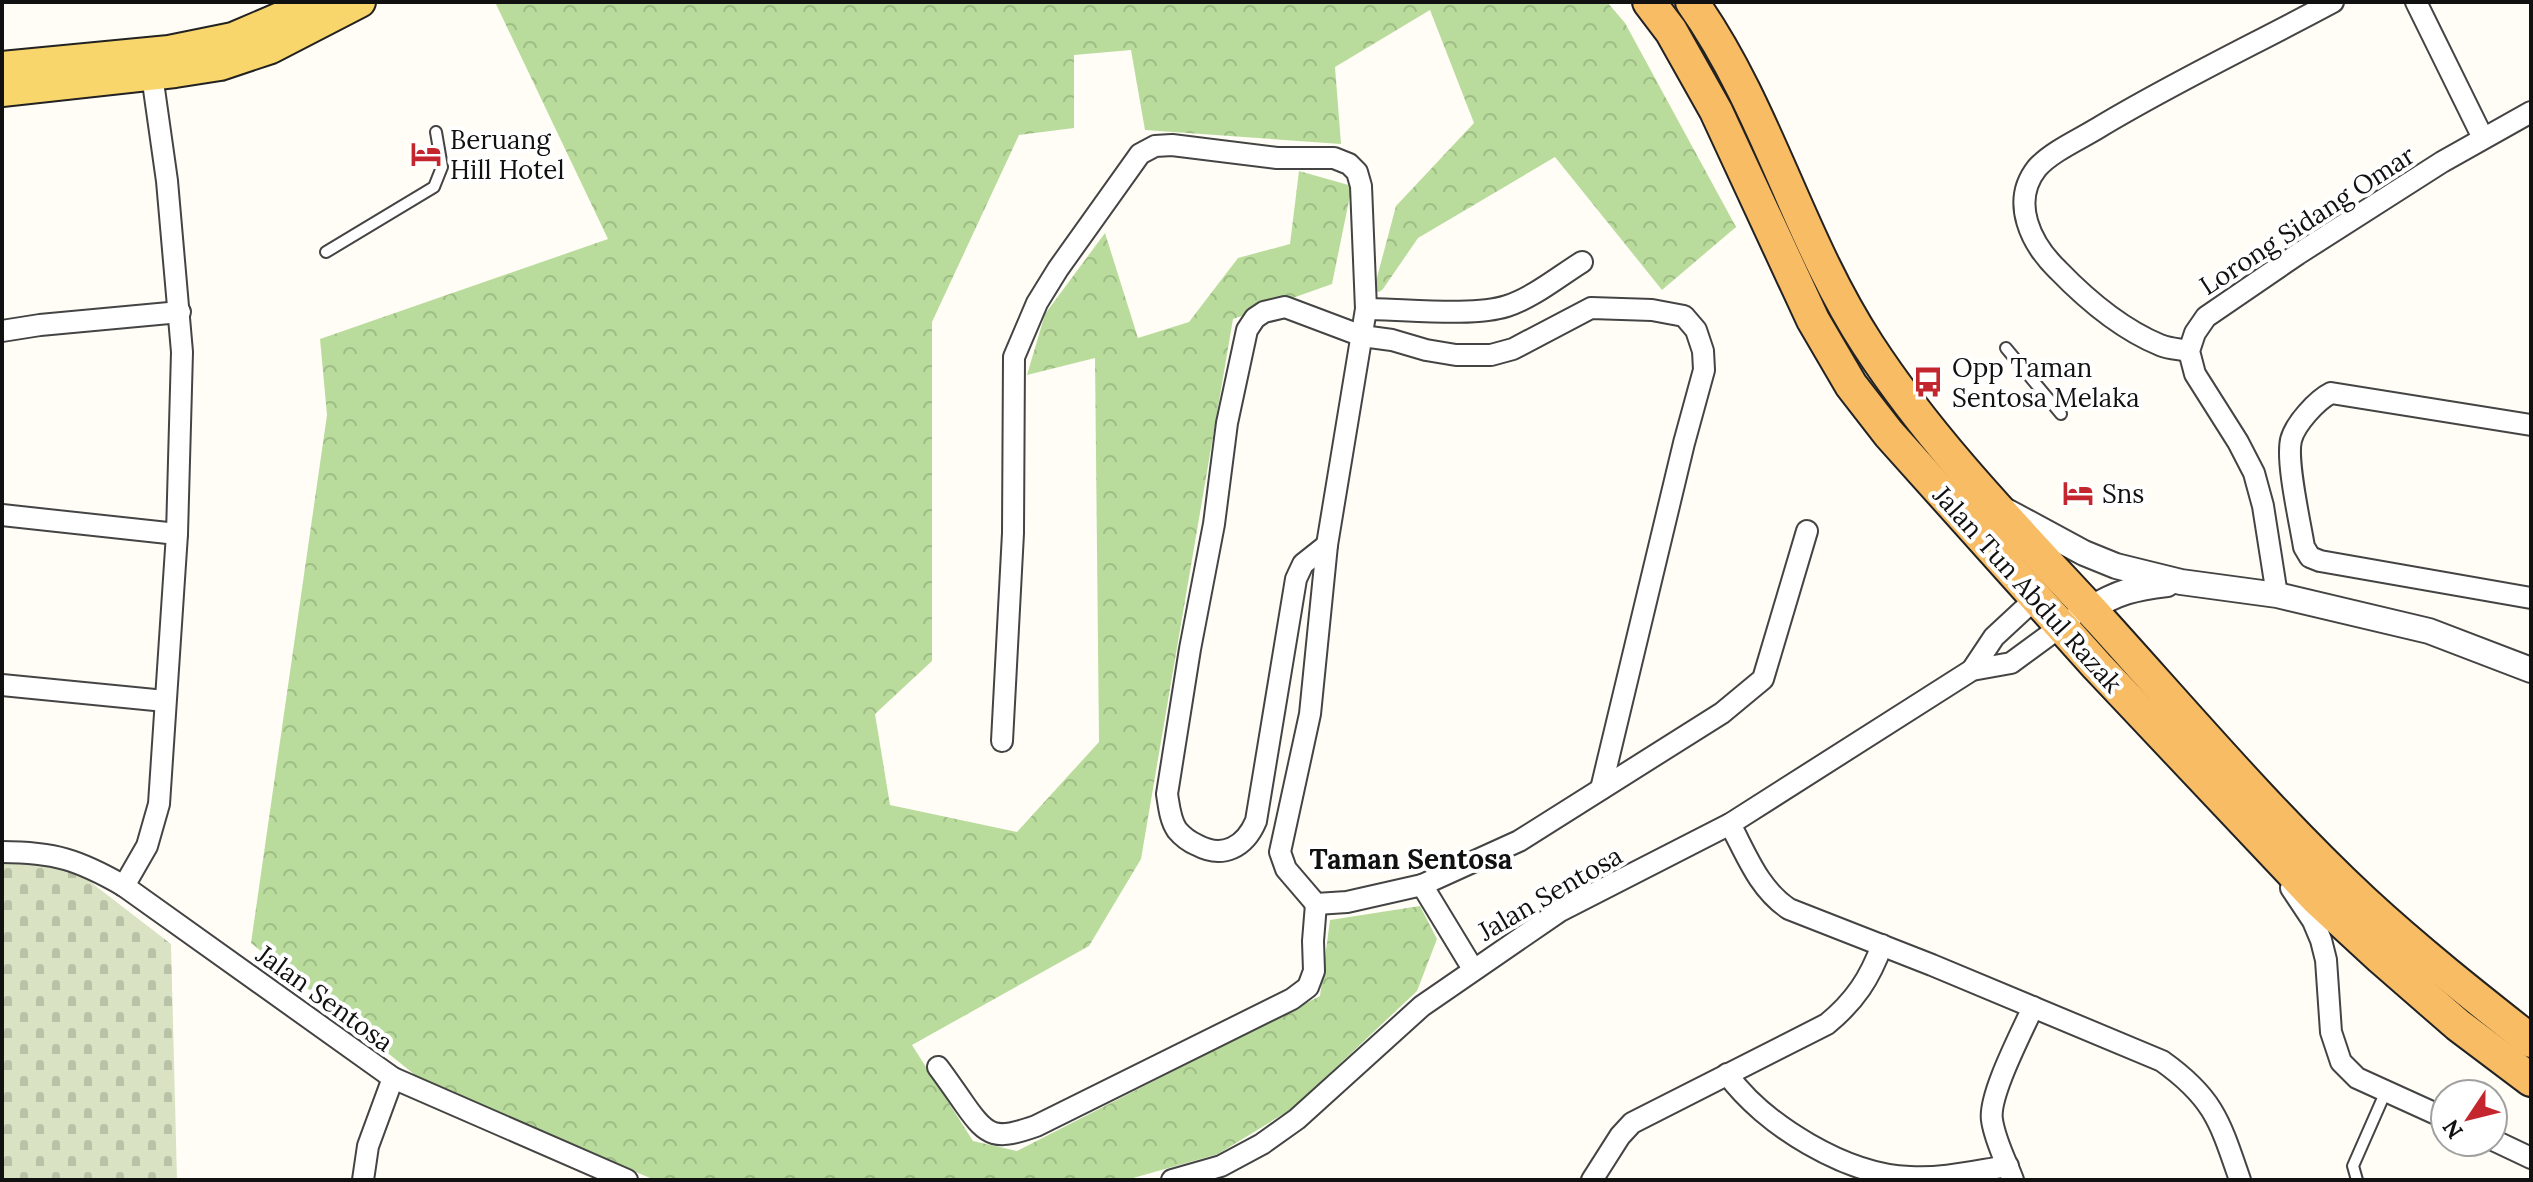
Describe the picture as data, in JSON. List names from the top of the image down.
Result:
{
  "streets": {
    "highway": ["Jalan Tun Abdul Razak"],
    "street": ["Lorong Sidang Omar", "Jalan Sentosa"]
  },
  "crossings": [
    ["Jalan Tun Abdul Razak", "Jalan Sentosa"]
  ],
  "districts": ["Taman Sentosa"],
  "places": {
    "hotel": ["Beruang Hill Hotel", "Sns"],
    "bus stop": ["Opp Taman Sentosa Melaka"]
  },
  "north": "bottom left"
}
